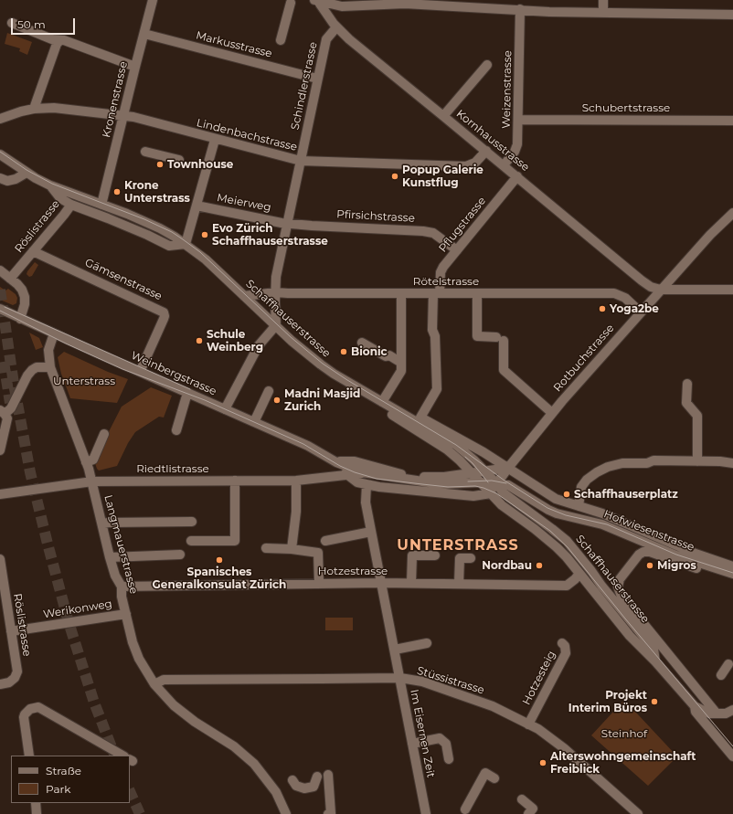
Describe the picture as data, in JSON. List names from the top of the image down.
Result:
{
  "streets": {
    "street": [
      "Markusstrasse",
      "Schindlerstrasse",
      "Weizenstrasse",
      "Kronenstrasse",
      "Schubertstrasse",
      "Lindenbachstrasse",
      "Kornhausstrasse",
      "Meierweg",
      "Pfirsichstrasse",
      "Pflugstrasse",
      "Röslistrasse",
      "Gämsenstrasse",
      "Rötelstrasse",
      "Schaffhauserstrasse",
      "Rotbuchstrasse",
      "Weinbergstrasse",
      "Riedtlistrasse",
      "Hofwiesenstrasse",
      "Langmauerstrasse",
      "Hotzestrasse",
      "Werikonweg",
      "Hotzesteig",
      "Stüssistrasse",
      "Im Eisernen Zeit"
    ]
  },
  "crossings": [
    ["Markusstrasse", "Schindlerstrasse"],
    ["Markusstrasse", "Kronenstrasse"],
    ["Schindlerstrasse", "Lindenbachstrasse"],
    ["Schindlerstrasse", "Kornhausstrasse"],
    ["Schindlerstrasse", "Meierweg"],
    ["Schindlerstrasse", "Pfirsichstrasse"],
    ["Schindlerstrasse", "Rötelstrasse"],
    ["Schindlerstrasse", "Schaffhauserstrasse"],
    ["Weizenstrasse", "Schubertstrasse"],
    ["Weizenstrasse", "Kornhausstrasse"],
    ["Kronenstrasse", "Lindenbachstrasse"],
    ["Kronenstrasse", "Schaffhauserstrasse"],
    ["Lindenbachstrasse", "Kornhausstrasse"],
    ["Kornhausstrasse", "Pflugstrasse"],
    ["Kornhausstrasse", "Rotbuchstrasse"],
    ["Meierweg", "Pfirsichstrasse"],
    ["Pfirsichstrasse", "Pflugstrasse"],
    ["Pflugstrasse", "Rötelstrasse"],
    ["Pflugstrasse", "Schaffhauserstrasse"],
    ["Röslistrasse", "Gämsenstrasse"],
    ["Röslistrasse", "Werikonweg"],
    ["Gämsenstrasse", "Weinbergstrasse"],
    ["Rötelstrasse", "Schaffhauserstrasse"],
    ["Rötelstrasse", "Rotbuchstrasse"],
    ["Schaffhauserstrasse", "Rotbuchstrasse"],
    ["Schaffhauserstrasse", "Weinbergstrasse"],
    ["Schaffhauserstrasse", "Hofwiesenstrasse"],
    ["Schaffhauserstrasse", "Hotzestrasse"],
    ["Rotbuchstrasse", "Weinbergstrasse"],
    ["Rotbuchstrasse", "Hofwiesenstrasse"],
    ["Weinbergstrasse", "Riedtlistrasse"],
    ["Weinbergstrasse", "Hofwiesenstrasse"],
    ["Weinbergstrasse", "Langmauerstrasse"],
    ["Weinbergstrasse", "Im Eisernen Zeit"],
    ["Riedtlistrasse", "Langmauerstrasse"],
    ["Langmauerstrasse", "Hotzestrasse"],
    ["Langmauerstrasse", "Werikonweg"],
    ["Langmauerstrasse", "Stüssistrasse"],
    ["Hotzestrasse", "Im Eisernen Zeit"],
    ["Hotzesteig", "Stüssistrasse"],
    ["Stüssistrasse", "Im Eisernen Zeit"]
  ],
  "districts": ["UNTERSTRASS"],
  "parks": ["Unterstrass", "Steinhof"],
  "places": [
    "Townhouse",
    "Popup Galerie Kunstflug",
    "Krone Unterstrass",
    "Evo Zürich Schaffhauserstrasse",
    "Yoga2be",
    "Schule Weinberg",
    "Bionic",
    "Madni Masjid Zurich",
    "Schaffhauserplatz",
    "Spanisches Generalkonsulat Zürich",
    "Nordbau",
    "Migros",
    "Projekt Interim Büros",
    "Alterswohngemeinschaft Freiblick"
  ],
  "legend": ["Straße", "Park"],
  "scale_bar": "50 m"
}
